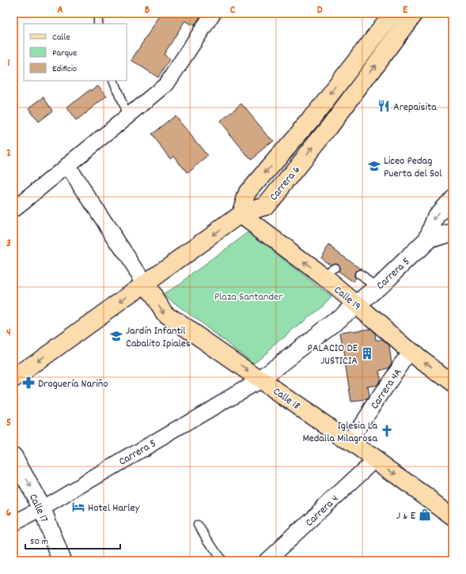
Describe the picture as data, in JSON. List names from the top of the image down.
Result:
{
  "streets": {
    "main road": ["Carrera 6", "Calle 19", "Calle 18"],
    "street": [
      "Carrera 5",
      "Carrera 4A",
      "Calle 17",
      "Carrera 4"
    ]
  },
  "crossings": [
    ["Carrera 6", "Calle 19"],
    ["Carrera 5", "Calle 19"],
    ["Carrera 5", "Calle 18"],
    ["Carrera 5", "Calle 17"],
    ["Calle 19", "Carrera 4A"],
    ["Carrera 4A", "Calle 18"],
    ["Calle 18", "Carrera 4"]
  ],
  "one_way": ["Calle 19", "Calle 18", "Calle 17"],
  "parks": ["Plaza Santander"],
  "places": {
    "restaurant": ["Arepaisita"],
    "school or university": ["Liceo Pedag Puerta del Sol", "Jardín Infantil Cabalito Ipiales"],
    "building": ["PALACIO DE JUSTICIA"],
    "pharmacy": ["Droguería Nariño"],
    "church": ["Iglesia La Medalla Milagrosa"],
    "hotel": ["Hotel Harley"],
    "shop": ["J & E"]
  },
  "legend": ["Calle", "Parque", "Edificio"],
  "scale_bar": "50 m",
  "grid": {
    "columns": [
      "A",
      "B",
      "C",
      "D",
      "E"
    ],
    "rows": [
      "1",
      "2",
      "3",
      "4",
      "5",
      "6"
    ]
  }
}
